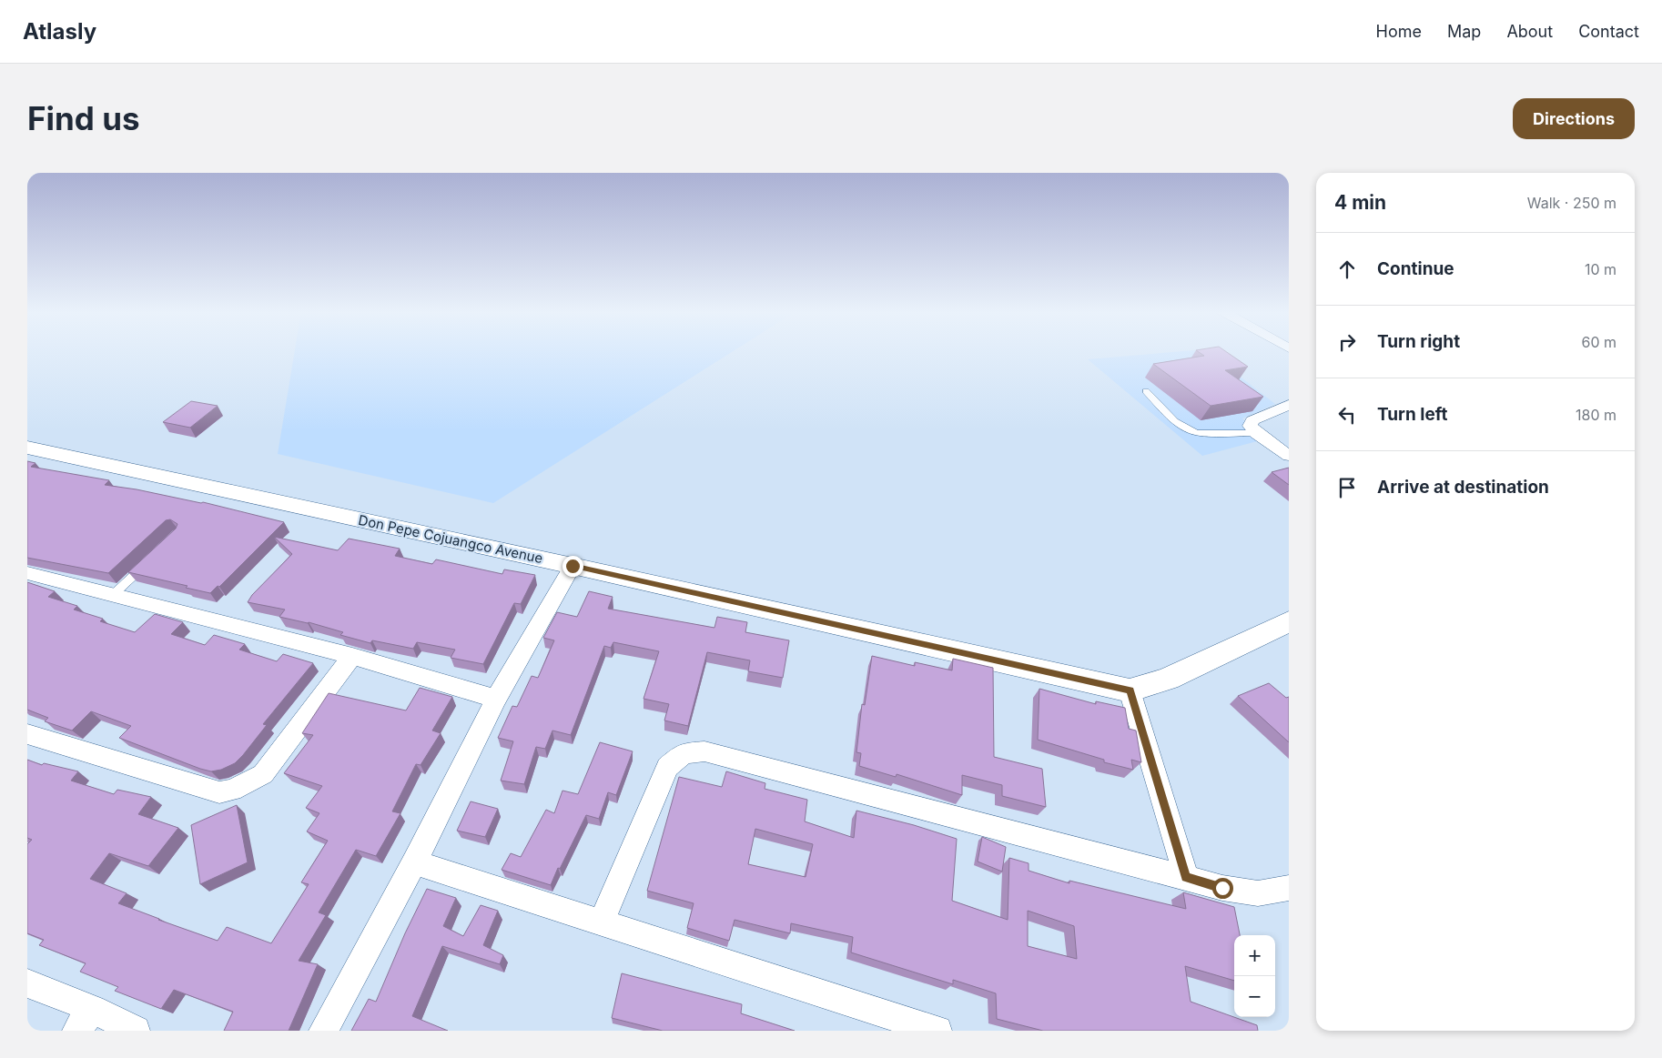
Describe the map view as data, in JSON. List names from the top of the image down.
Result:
{
  "streets": {
    "street": ["Don Pepe Cojuangco Avenue"]
  },
  "page": {
    "header": "Atlasly",
    "nav": [
      "Home",
      "Map",
      "About",
      "Contact"
    ],
    "buttons": "Directions",
    "title": "Find us",
    "heading": ["4 min", "Walk · 250 m"],
    "list": [
      ["Continue", "10 m"],
      ["Turn right", "60 m"],
      ["Turn left", "180 m"],
      "Arrive at destination"
    ],
    "map_buttons": ["+", "−"]
  }
}
